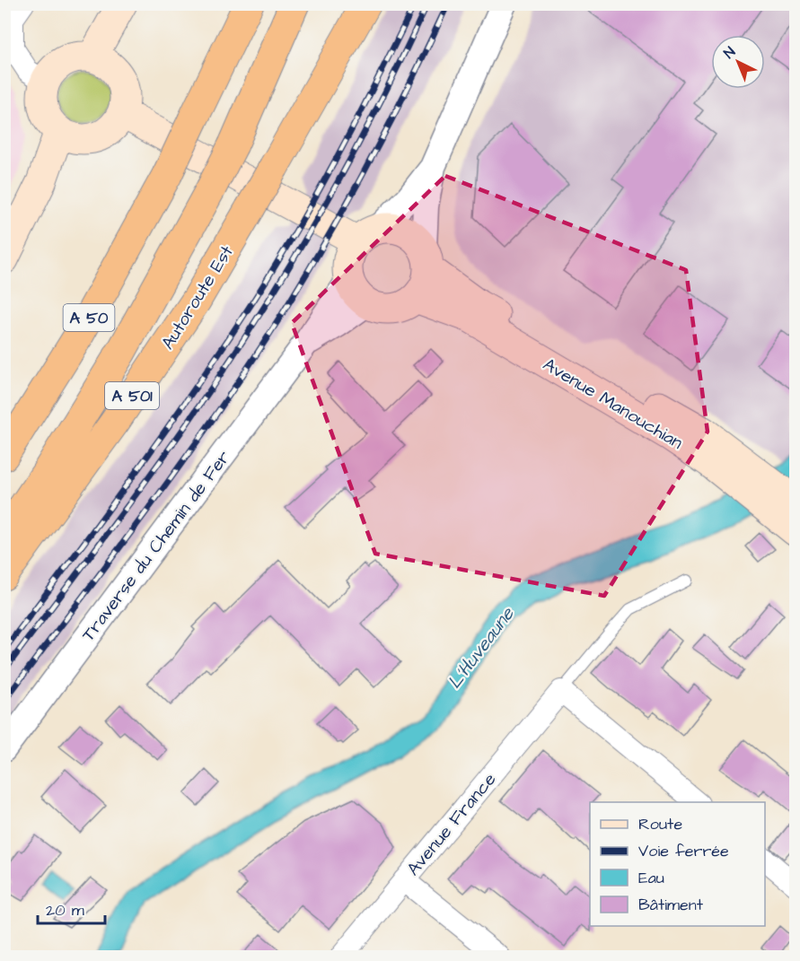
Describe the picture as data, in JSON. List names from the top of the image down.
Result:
{
  "streets": {
    "highway": ["Autoroute Est", "A 50", "A 501"],
    "main road": ["Avenue Manouchian"],
    "street": ["Traverse du Chemin de Fer", "Avenue France"]
  },
  "crossings": [
    ["Avenue Manouchian", "Traverse du Chemin de Fer"]
  ],
  "water": ["L'Huveaune"],
  "legend": [
    "Route",
    "Voie ferrée",
    "Eau",
    "Bâtiment"
  ],
  "scale_bar": "20 m",
  "north": "top left"
}
